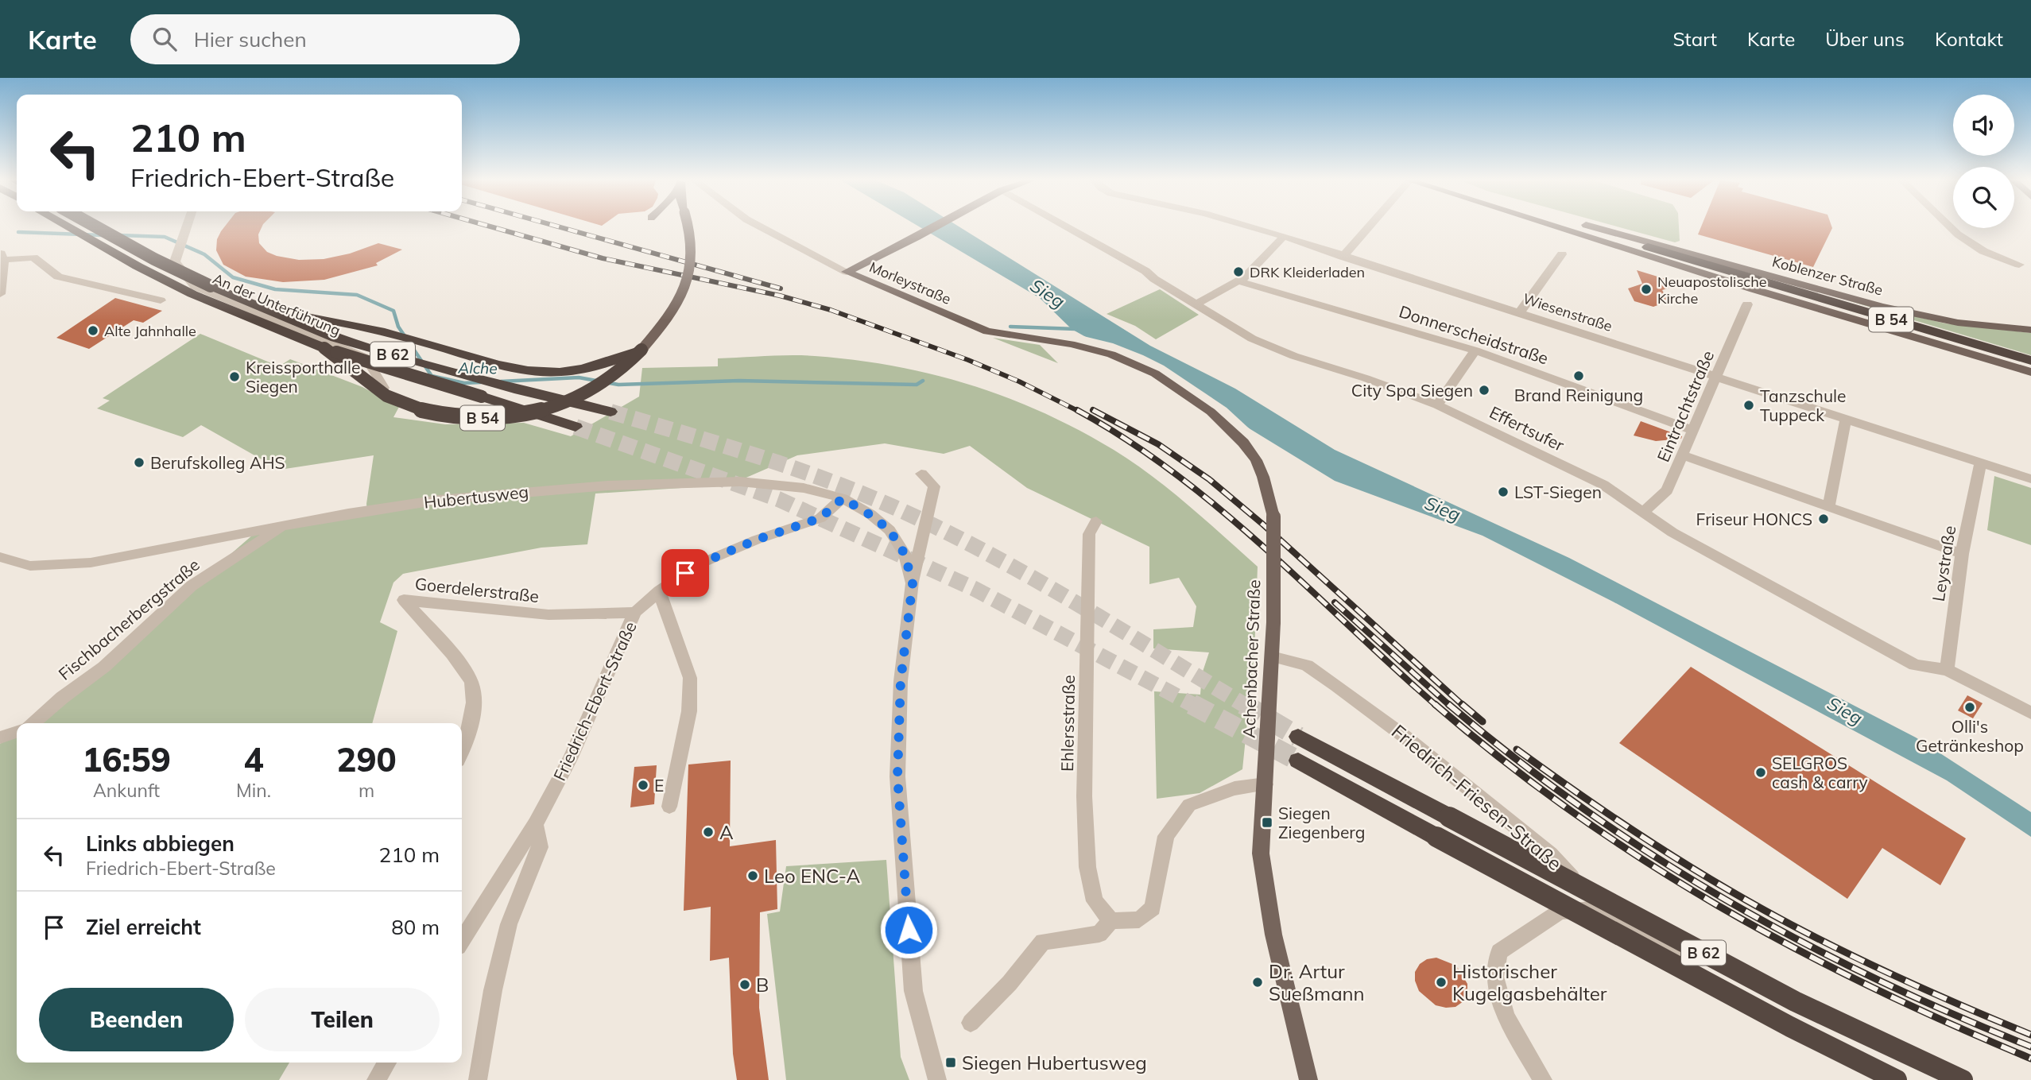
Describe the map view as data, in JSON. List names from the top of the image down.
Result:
{
  "streets": {
    "highway": ["B 54", "B 62"],
    "main road": ["Koblenzer Straße", "Morleystraße", "Achenbacher Straße"],
    "street": [
      "An der Unterführung",
      "Wiesenstraße",
      "Donnerscheidstraße",
      "Eintrachtstraße",
      "Effertsufer",
      "Hubertusweg",
      "Leystraße",
      "Goerdelerstraße",
      "Fischbacherbergstraße",
      "Friedrich-Ebert-Straße",
      "Ehlersstraße",
      "Friedrich-Friesen-Straße"
    ]
  },
  "crossings": [
    ["Koblenzer Straße", "B 54"],
    ["Morleystraße", "Achenbacher Straße"],
    ["Wiesenstraße", "Eintrachtstraße"],
    ["Wiesenstraße", "Leystraße"],
    ["B 54", "B 62"],
    ["Donnerscheidstraße", "Eintrachtstraße"],
    ["Eintrachtstraße", "Effertsufer"],
    ["Effertsufer", "Leystraße"],
    ["Hubertusweg", "Fischbacherbergstraße"],
    ["Hubertusweg", "Friedrich-Ebert-Straße"],
    ["Goerdelerstraße", "Friedrich-Ebert-Straße"],
    ["Achenbacher Straße", "Friedrich-Friesen-Straße"]
  ],
  "water": ["Sieg", "Alche"],
  "places": {
    "other": [
      "DRK Kleiderladen",
      "Neuapostolische Kirche",
      "Alte Jahnhalle",
      "Brand Reinigung",
      "Kreissporthalle Siegen",
      "City Spa Siegen",
      "Tanzschule Tuppeck",
      "Berufskolleg AHS",
      "LST-Siegen",
      "Friseur HONCS",
      "Olli's Getränkeshop",
      "SELGROS cash & carry",
      "E",
      "A",
      "Leo ENC-A",
      "Dr. Artur Sueßmann",
      "Historischer Kugelgasbehälter",
      "B"
    ],
    "transit": ["Siegen Ziegenberg", "Siegen Hubertusweg"]
  },
  "page": {
    "header": "Karte",
    "search": "Hier suchen",
    "nav": [
      "Start",
      "Karte",
      "Über uns",
      "Kontakt"
    ],
    "turn": ["210 m", "Friedrich-Ebert-Straße"],
    "eta": [
      "16:59",
      "Ankunft",
      "4",
      "Min.",
      "290",
      "m"
    ],
    "list": [
      {
        "name": "Links abbiegen",
        "note": "Friedrich-Ebert-Straße",
        "value": "210 m"
      },
      {
        "name": "Ziel erreicht",
        "value": "80 m"
      }
    ],
    "buttons": ["Beenden", "Teilen"]
  }
}
